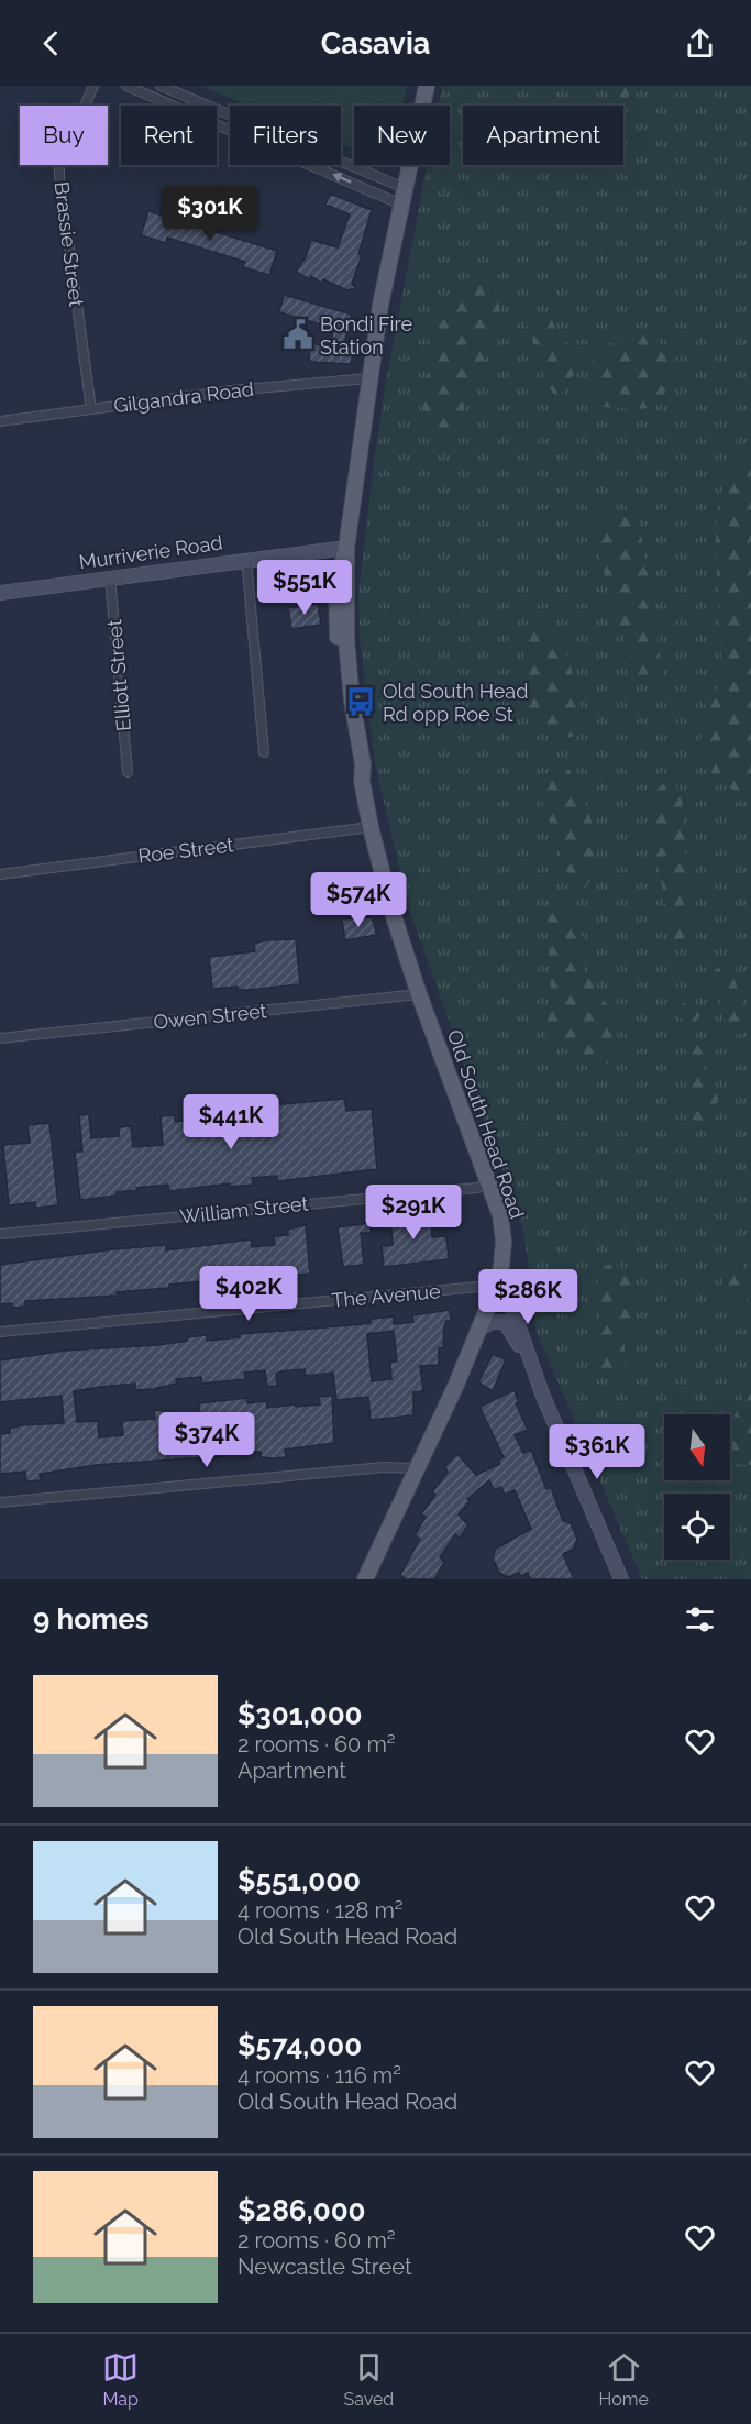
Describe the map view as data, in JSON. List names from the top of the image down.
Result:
{
  "streets": {
    "main road": ["Old South Head Road"],
    "street": [
      "Brassie Street",
      "Gilgandra Road",
      "Murriverie Road",
      "Elliott Street",
      "Roe Street",
      "Owen Street",
      "William Street",
      "The Avenue"
    ]
  },
  "crossings": [
    ["Brassie Street", "Gilgandra Road"],
    ["Gilgandra Road", "Old South Head Road"],
    ["Murriverie Road", "Elliott Street"],
    ["Murriverie Road", "Old South Head Road"],
    ["Roe Street", "Old South Head Road"],
    ["Owen Street", "Old South Head Road"],
    ["Old South Head Road", "William Street"],
    ["Old South Head Road", "The Avenue"]
  ],
  "places": {
    "public building": ["Bondi Fire Station"],
    "bus stop": ["Old South Head Rd opp Roe St"]
  },
  "north": "bottom",
  "page": {
    "header": "Casavia",
    "chip": [
      "Buy",
      "Rent",
      "Filters",
      "New",
      "Apartment"
    ],
    "price": [
      "$301K",
      "$551K",
      "$574K",
      "$441K",
      "$291K",
      "$402K",
      "$286K",
      "$374K",
      "$361K"
    ],
    "heading": "9 homes",
    "list": [
      {
        "name": "$301,000",
        "note": "2 rooms · 60 m² · Apartment"
      },
      {
        "name": "$551,000",
        "note": "4 rooms · 128 m² · Old South Head Road"
      },
      {
        "name": "$574,000",
        "note": "4 rooms · 116 m² · Old South Head Road"
      },
      {
        "name": "$286,000",
        "note": "2 rooms · 60 m² · Newcastle Street"
      }
    ],
    "tabs": ["Map", "Saved", "Home"]
  }
}
